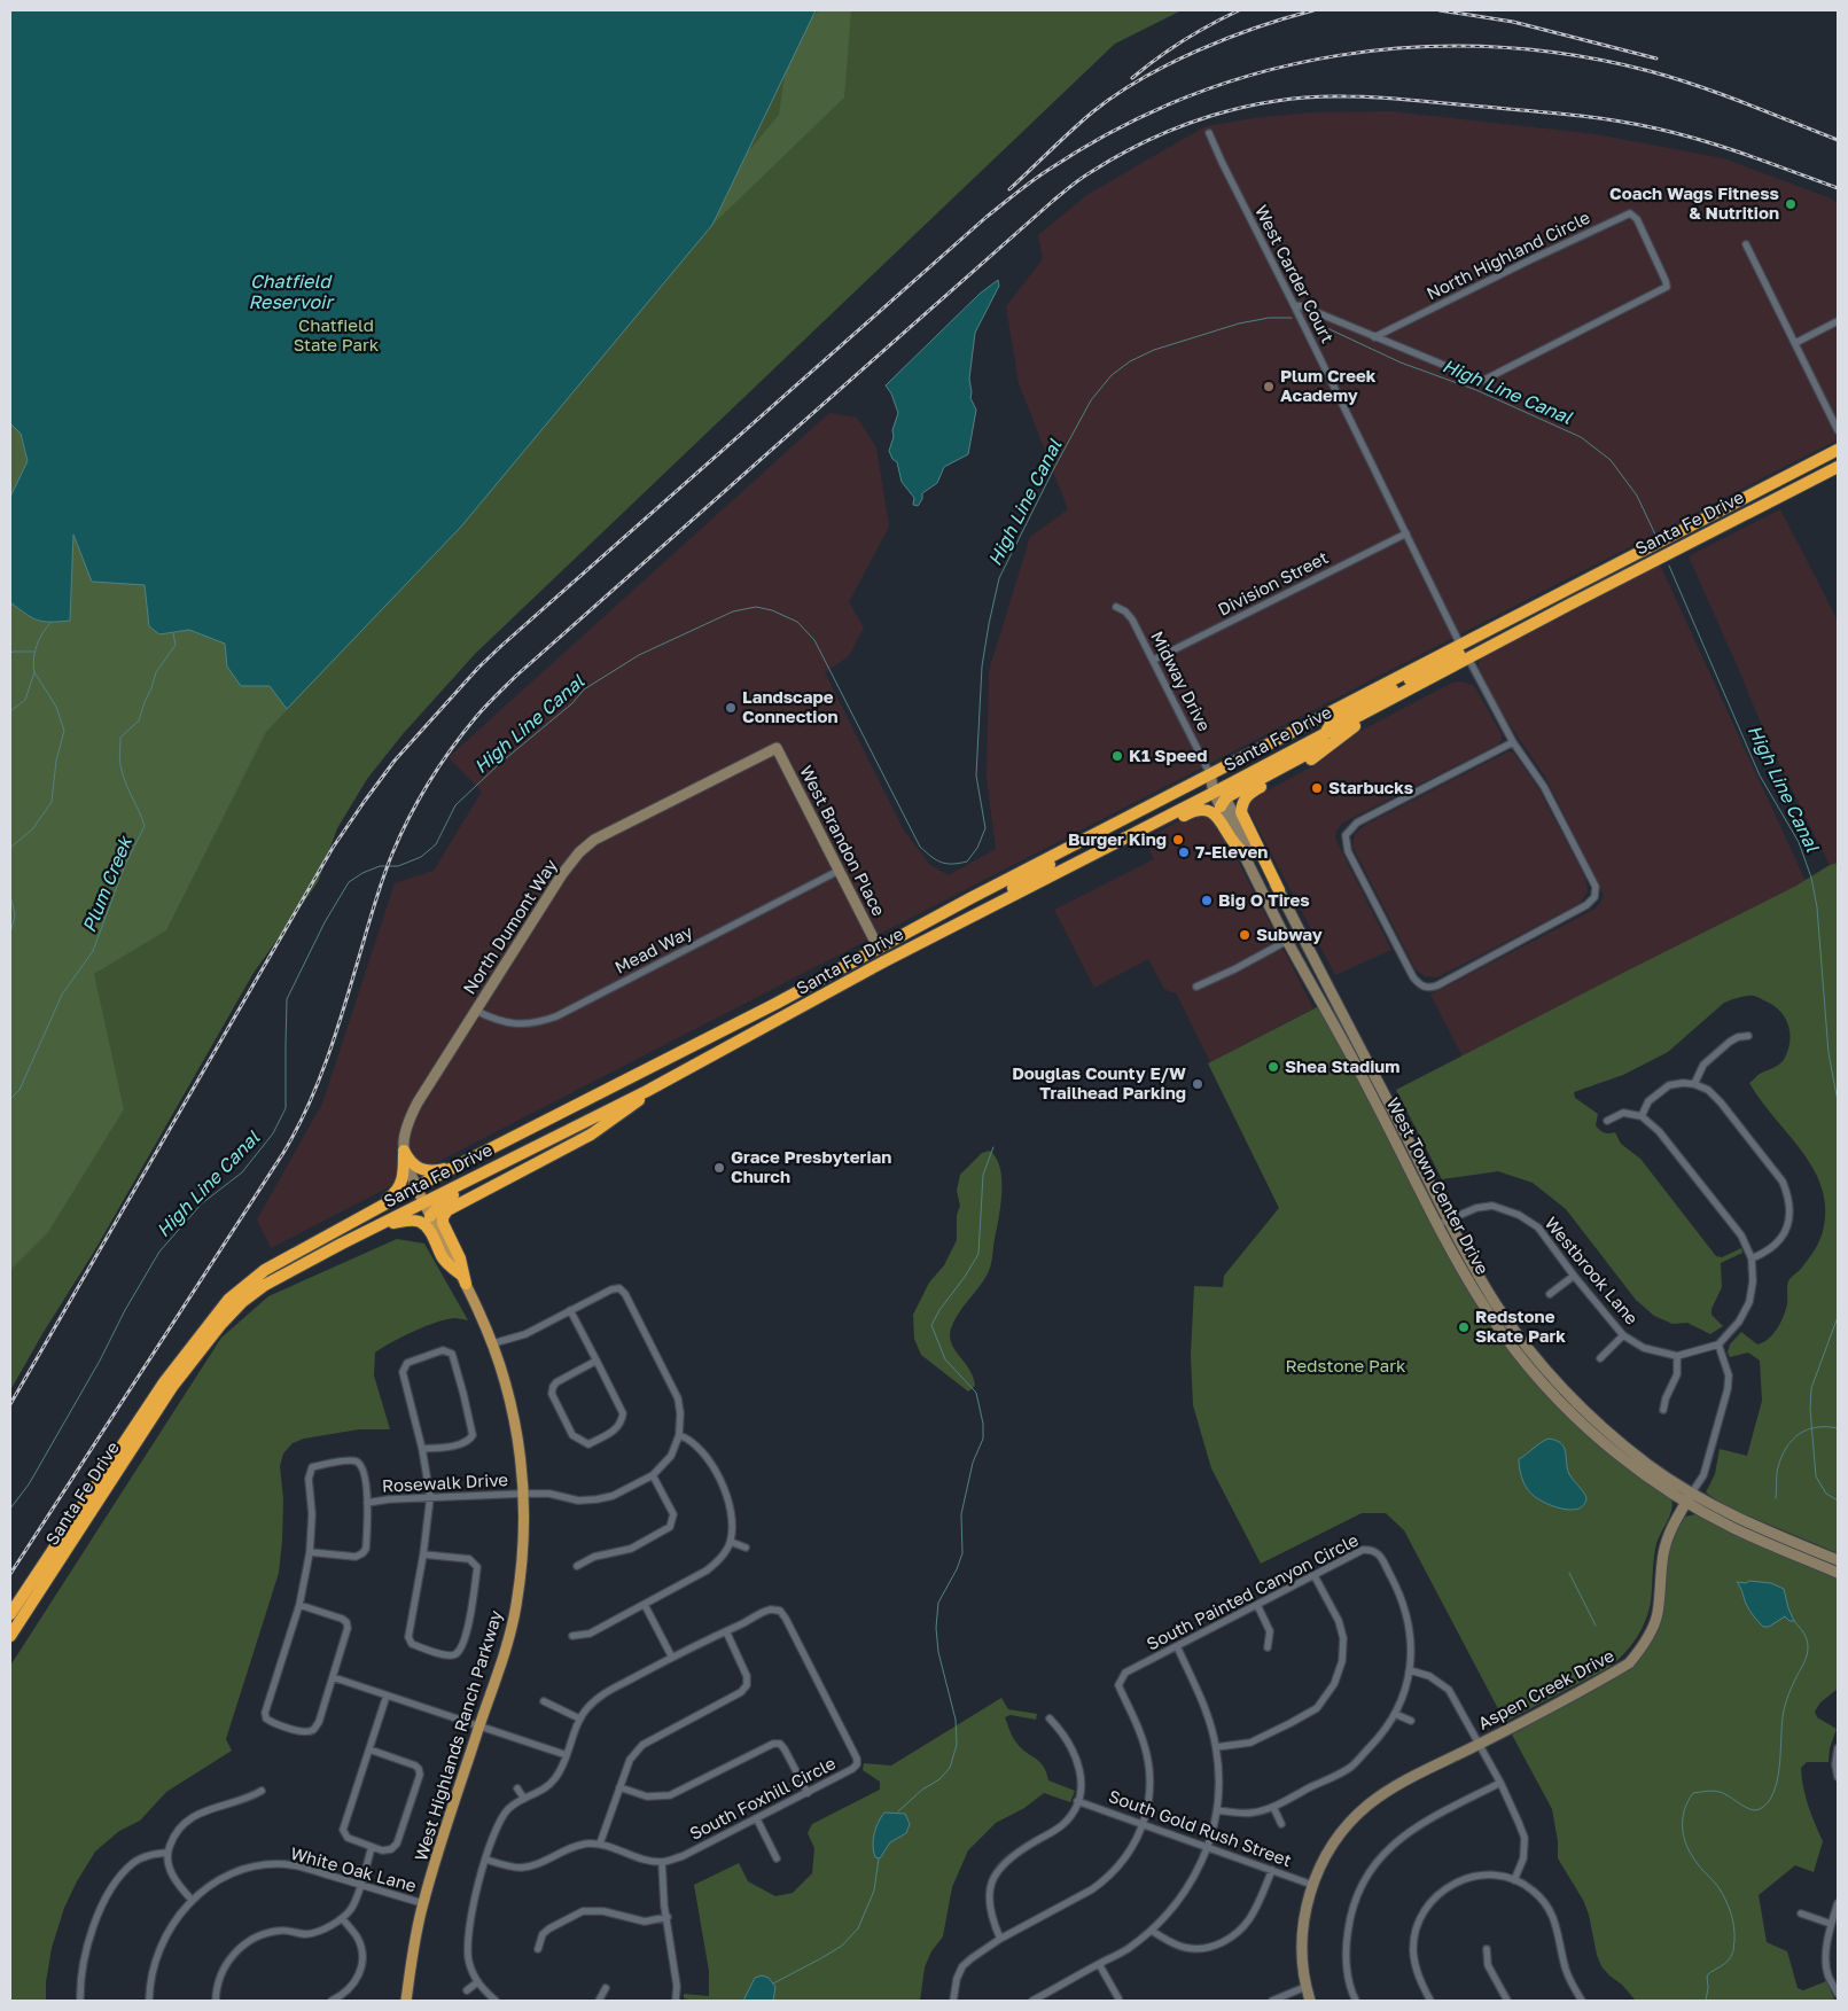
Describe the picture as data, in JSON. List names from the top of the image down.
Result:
{
  "streets": {
    "highway": ["Santa Fe Drive"],
    "main road": ["West Highlands Ranch Parkway"],
    "street": [
      "North Highland Circle",
      "West Carder Court",
      "Division Street",
      "Midway Drive",
      "West Brandon Place",
      "North Dumont Way",
      "Mead Way",
      "West Town Center Drive",
      "Westbrook Lane",
      "Rosewalk Drive",
      "South Painted Canyon Circle",
      "Aspen Creek Drive",
      "South Foxhill Circle",
      "South Gold Rush Street",
      "White Oak Lane"
    ]
  },
  "crossings": [
    ["North Highland Circle", "West Carder Court"],
    ["West Carder Court", "Santa Fe Drive"],
    ["West Carder Court", "Division Street"],
    ["Santa Fe Drive", "Midway Drive"],
    ["Santa Fe Drive", "West Brandon Place"],
    ["Santa Fe Drive", "West Town Center Drive"],
    ["Santa Fe Drive", "West Highlands Ranch Parkway"],
    ["Division Street", "Midway Drive"],
    ["Midway Drive", "West Town Center Drive"],
    ["West Brandon Place", "North Dumont Way"],
    ["West Brandon Place", "Mead Way"],
    ["North Dumont Way", "Mead Way"],
    ["West Town Center Drive", "Westbrook Lane"],
    ["West Town Center Drive", "Aspen Creek Drive"],
    ["Westbrook Lane", "Aspen Creek Drive"],
    ["Rosewalk Drive", "West Highlands Ranch Parkway"],
    ["South Painted Canyon Circle", "South Gold Rush Street"],
    ["Aspen Creek Drive", "South Gold Rush Street"],
    ["West Highlands Ranch Parkway", "White Oak Lane"]
  ],
  "water": ["Chatfield Reservoir", "High Line Canal", "Plum Creek"],
  "parks": ["Chatfield State Park", "Redstone Park"],
  "places": [
    "Coach Wags Fitness & Nutrition",
    "Plum Creek Academy",
    "Landscape Connection",
    "K1 Speed",
    "Starbucks",
    "Burger King",
    "7-Eleven",
    "Big O Tires",
    "Subway",
    "Shea Stadium",
    "Douglas County E/W Trailhead Parking",
    "Grace Presbyterian Church",
    "Redstone Skate Park"
  ]
}
